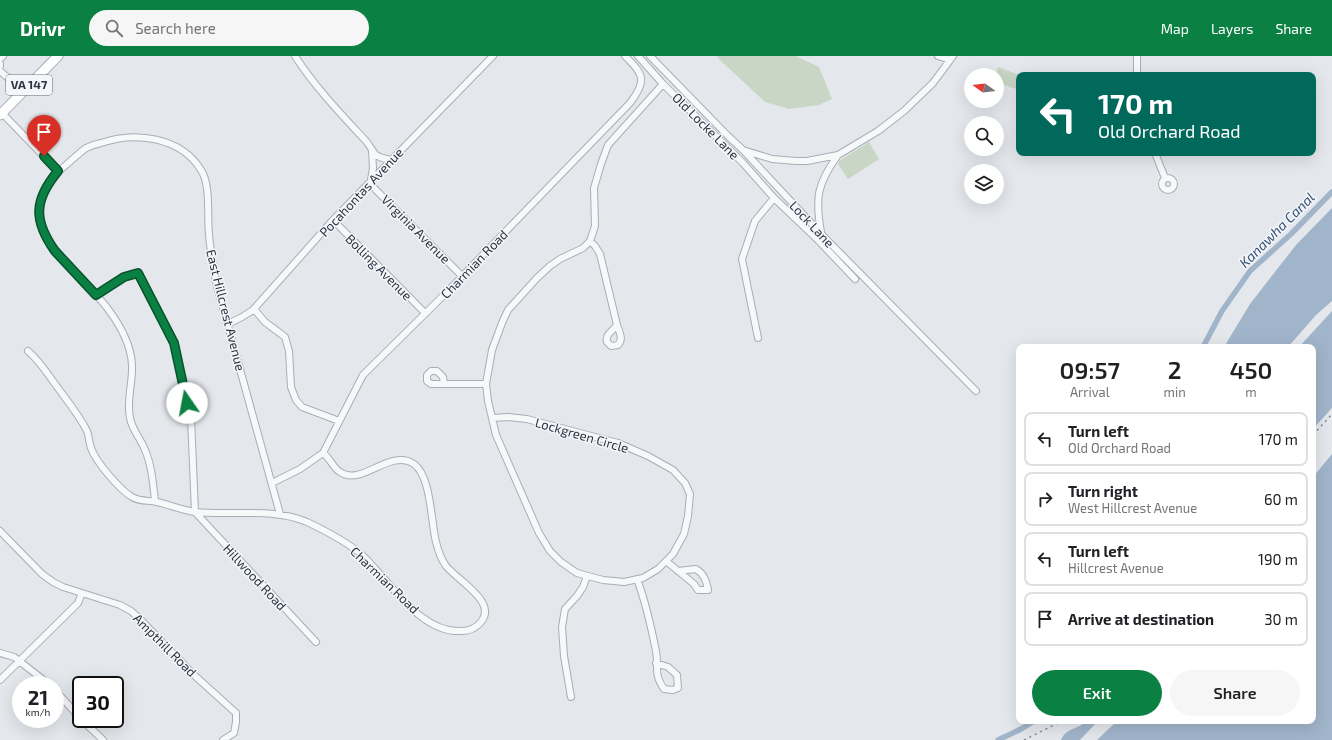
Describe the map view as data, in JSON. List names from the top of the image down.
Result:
{
  "streets": {
    "main road": ["VA 147"],
    "street": [
      "Old Locke Lane",
      "Pocahontas Avenue",
      "Lock Lane",
      "Virginia Avenue",
      "Charmian Road",
      "Bolling Avenue",
      "East Hillcrest Avenue",
      "Lockgreen Circle",
      "Hillwood Road",
      "Ampthill Road"
    ]
  },
  "crossings": [
    ["Pocahontas Avenue", "Virginia Avenue"],
    ["Pocahontas Avenue", "Bolling Avenue"],
    ["Pocahontas Avenue", "East Hillcrest Avenue"],
    ["Virginia Avenue", "Charmian Road"],
    ["Charmian Road", "Bolling Avenue"],
    ["Charmian Road", "East Hillcrest Avenue"],
    ["Charmian Road", "Hillwood Road"]
  ],
  "water": ["Kanawha Canal"],
  "north": "left",
  "page": {
    "header": "Drivr",
    "search": "Search here",
    "nav": ["Map", "Layers", "Share"],
    "turn": ["170 m", "Old Orchard Road"],
    "eta": [
      "09:57",
      "Arrival",
      "2",
      "min",
      "450",
      "m"
    ],
    "list": [
      {
        "name": "Turn left",
        "note": "Old Orchard Road",
        "value": "170 m"
      },
      {
        "name": "Turn right",
        "note": "West Hillcrest Avenue",
        "value": "60 m"
      },
      {
        "name": "Turn left",
        "note": "Hillcrest Avenue",
        "value": "190 m"
      },
      {
        "name": "Arrive at destination",
        "value": "30 m"
      }
    ],
    "buttons": ["Exit", "Share"],
    "speed": "21 km/h",
    "limit": "30"
  }
}
